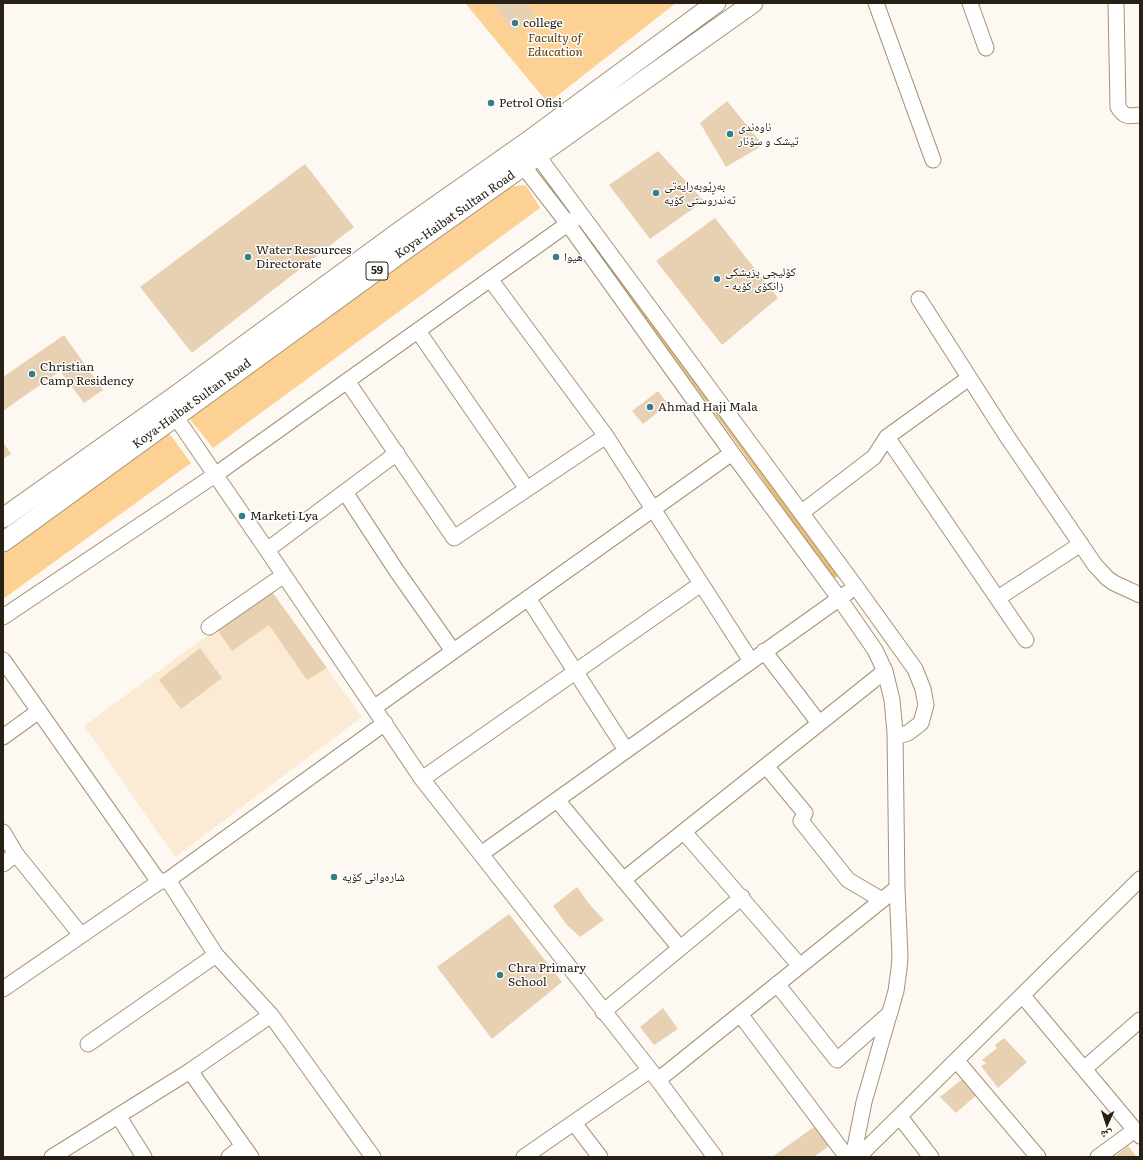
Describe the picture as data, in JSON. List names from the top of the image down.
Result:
{
  "streets": {
    "main road": ["Koya-Haibat Sultan Road", "59"]
  },
  "parks": ["Faculty of Education"],
  "places": [
    "college",
    "Petrol Ofisi",
    "ناوەندی تیشک و سۆنار",
    "بەڕێوبەرایەتی تەندروستی کۆیە",
    "Water Resources Directorate",
    "هیوا",
    "کۆلیجی پزیشکی - زانکۆی کۆیە",
    "Christian Camp Residency",
    "Ahmad Haji Mala",
    "Marketi Lya",
    "شارەوانی کۆیە",
    "Chra Primary School"
  ],
  "north": "bottom"
}
